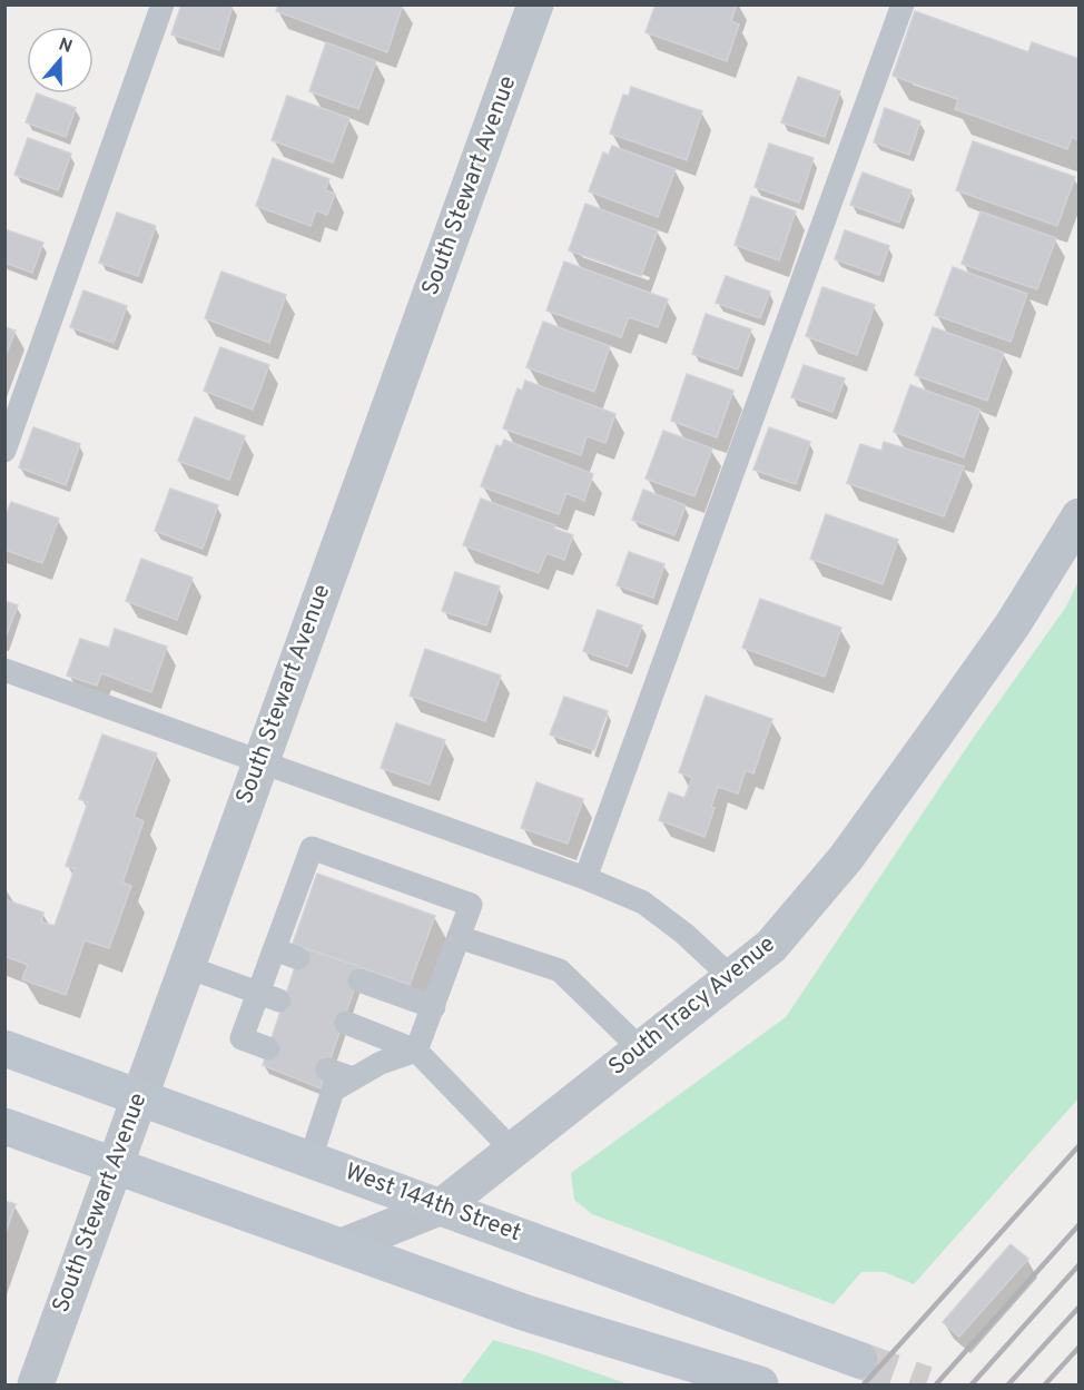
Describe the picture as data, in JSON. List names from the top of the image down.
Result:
{
  "streets": {
    "street": ["South Stewart Avenue", "South Tracy Avenue", "West 144th Street"]
  },
  "crossings": [
    ["South Stewart Avenue", "West 144th Street"],
    ["South Tracy Avenue", "West 144th Street"]
  ],
  "north": "top"
}
